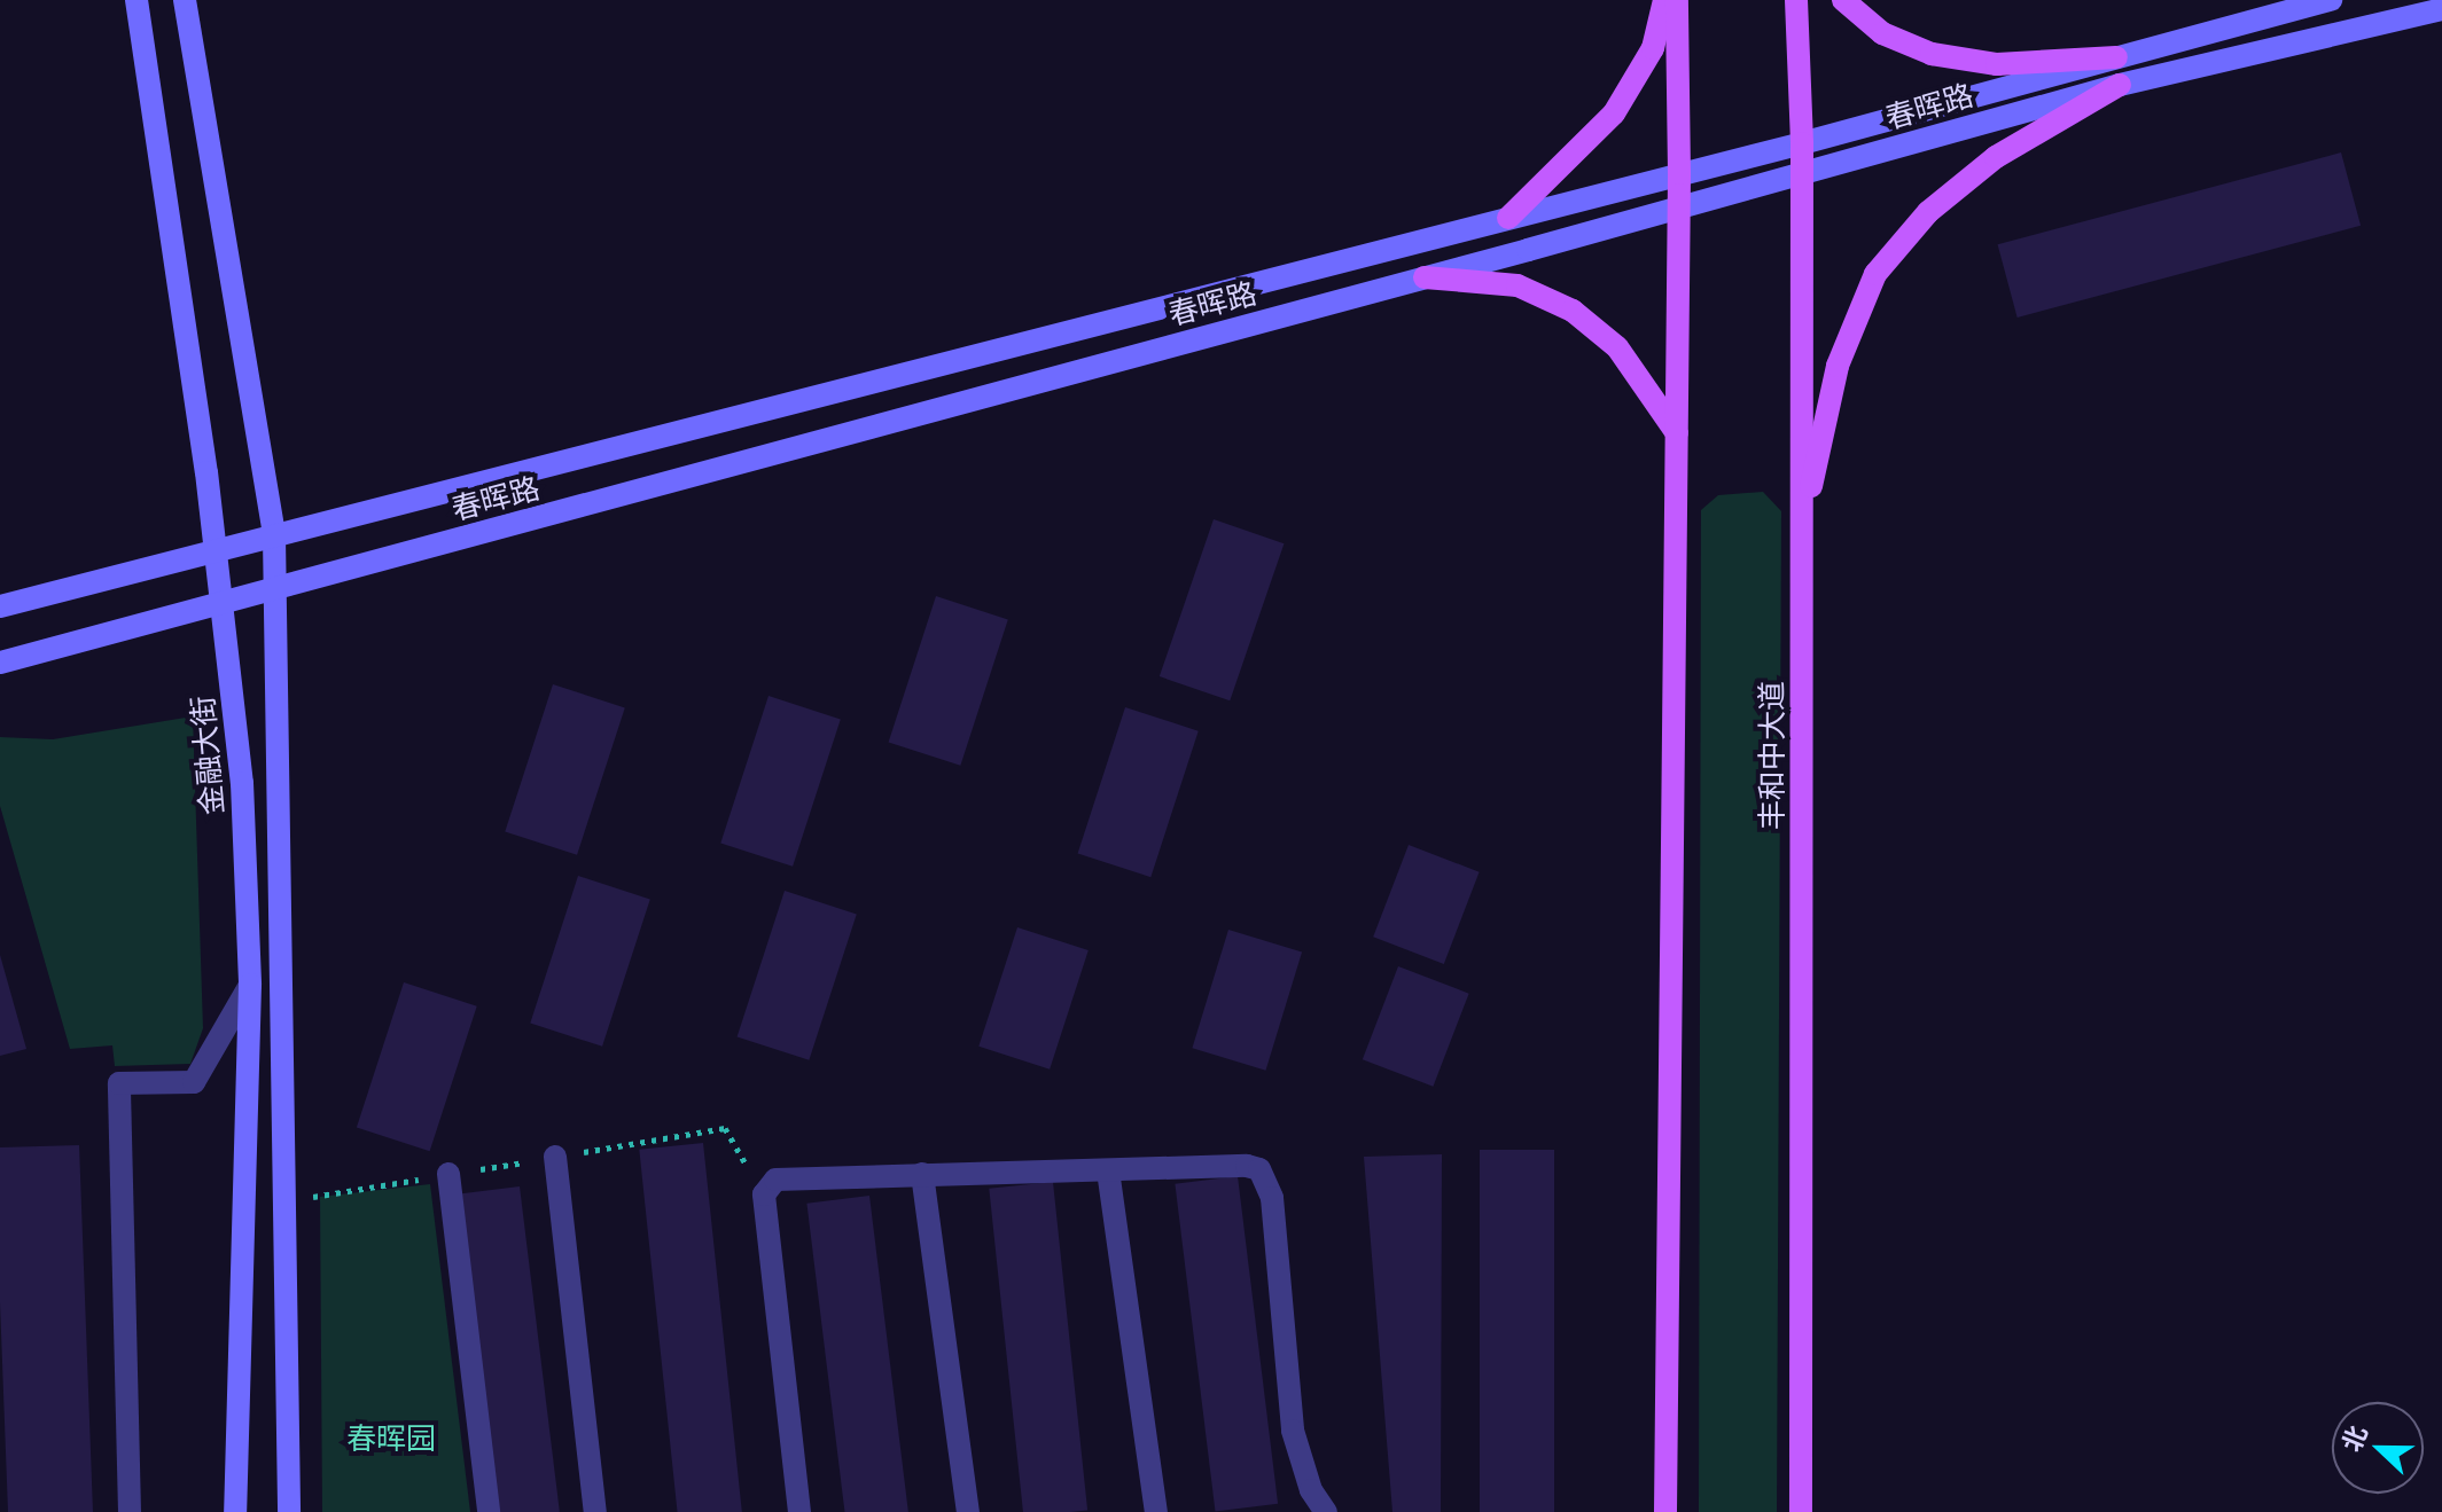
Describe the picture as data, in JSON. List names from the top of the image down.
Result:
{
  "streets": {
    "main road": ["丰和中大道"],
    "street": ["春晖路", "金融大街"]
  },
  "crossings": [
    ["春晖路", "金融大街"],
    ["春晖路", "丰和中大道"]
  ],
  "parks": ["春晖园"],
  "north": "left"
}
